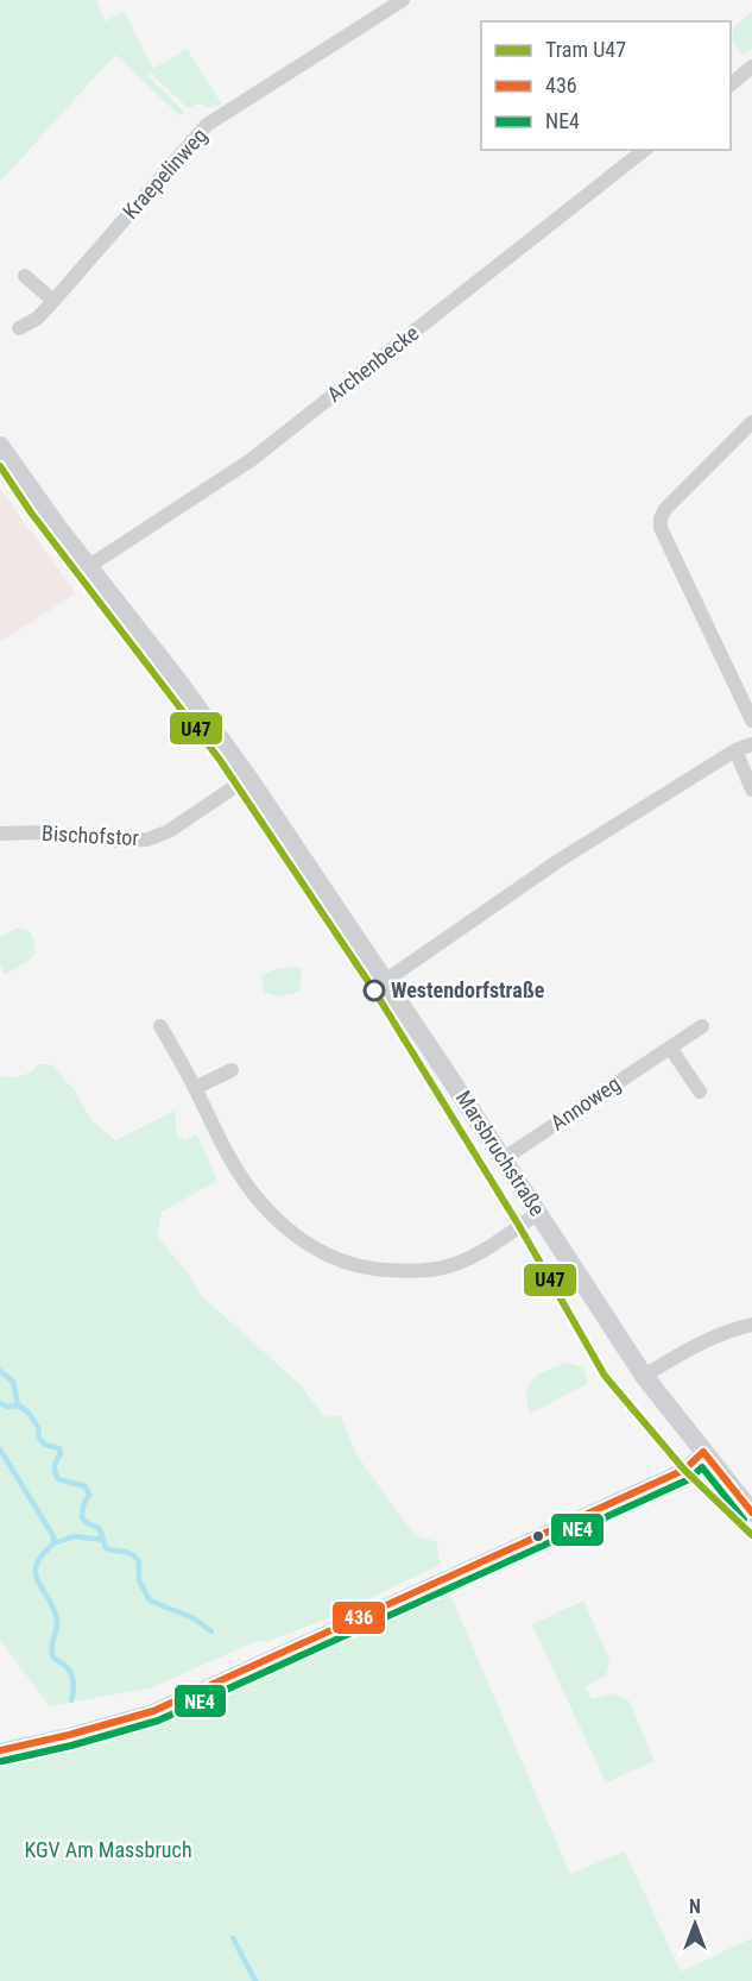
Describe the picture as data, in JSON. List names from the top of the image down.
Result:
{
  "streets": {
    "street": [
      "Kraepelinweg",
      "Archenbecke",
      "Bischofstor",
      "Annoweg",
      "Marsbruchstraße"
    ]
  },
  "crossings": [
    ["Archenbecke", "Marsbruchstraße"],
    ["Bischofstor", "Marsbruchstraße"],
    ["Annoweg", "Marsbruchstraße"]
  ],
  "parks": ["KGV Am Massbruch"],
  "places": ["Westendorfstraße"],
  "lines": ["tram line U47", "transit line 436", "transit line NE4"],
  "legend": ["Tram U47", "436", "NE4"],
  "north": "top"
}
